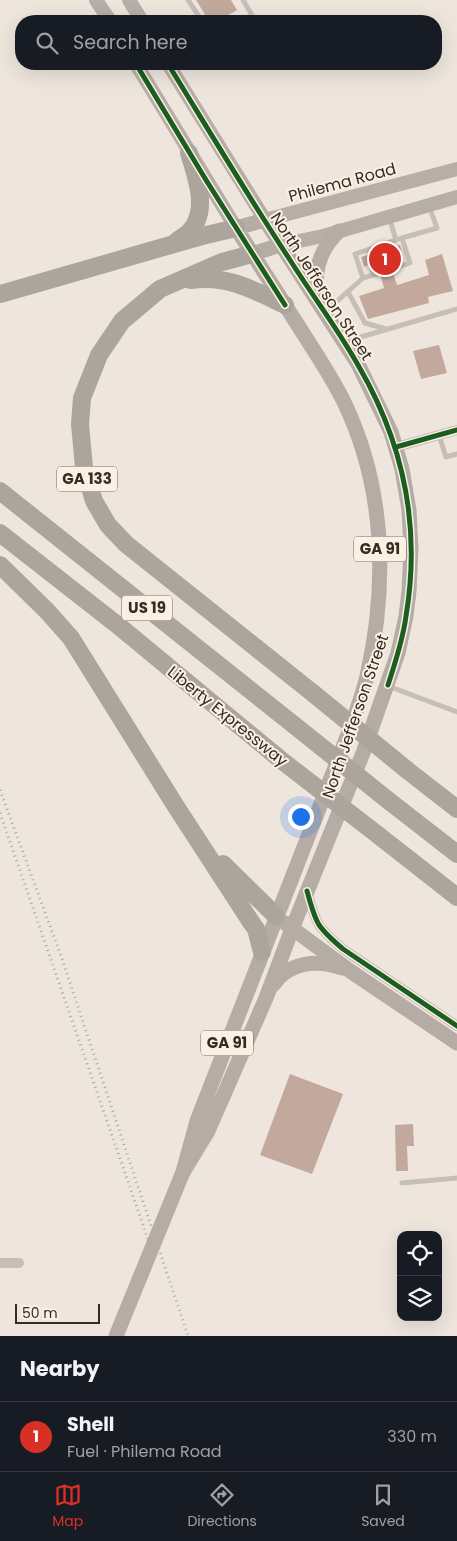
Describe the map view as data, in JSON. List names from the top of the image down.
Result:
{
  "streets": {
    "highway": ["GA 133", "US 19", "Liberty Expressway"],
    "main road": ["Philema Road", "North Jefferson Street", "GA 91"]
  },
  "crossings": [
    ["Philema Road", "North Jefferson Street"],
    ["Philema Road", "GA 91"],
    ["North Jefferson Street", "GA 133"],
    ["North Jefferson Street", "GA 91"],
    ["GA 133", "GA 91"]
  ],
  "scale_bar": "50 m",
  "page": {
    "search": "Search here",
    "pins": "1",
    "scale": "50 m",
    "heading": "Nearby",
    "list": [
      {
        "mark": "1",
        "name": "Shell",
        "note": "Fuel · Philema Road",
        "value": "330 m"
      }
    ],
    "nav": ["Map", "Directions", "Saved"]
  }
}
